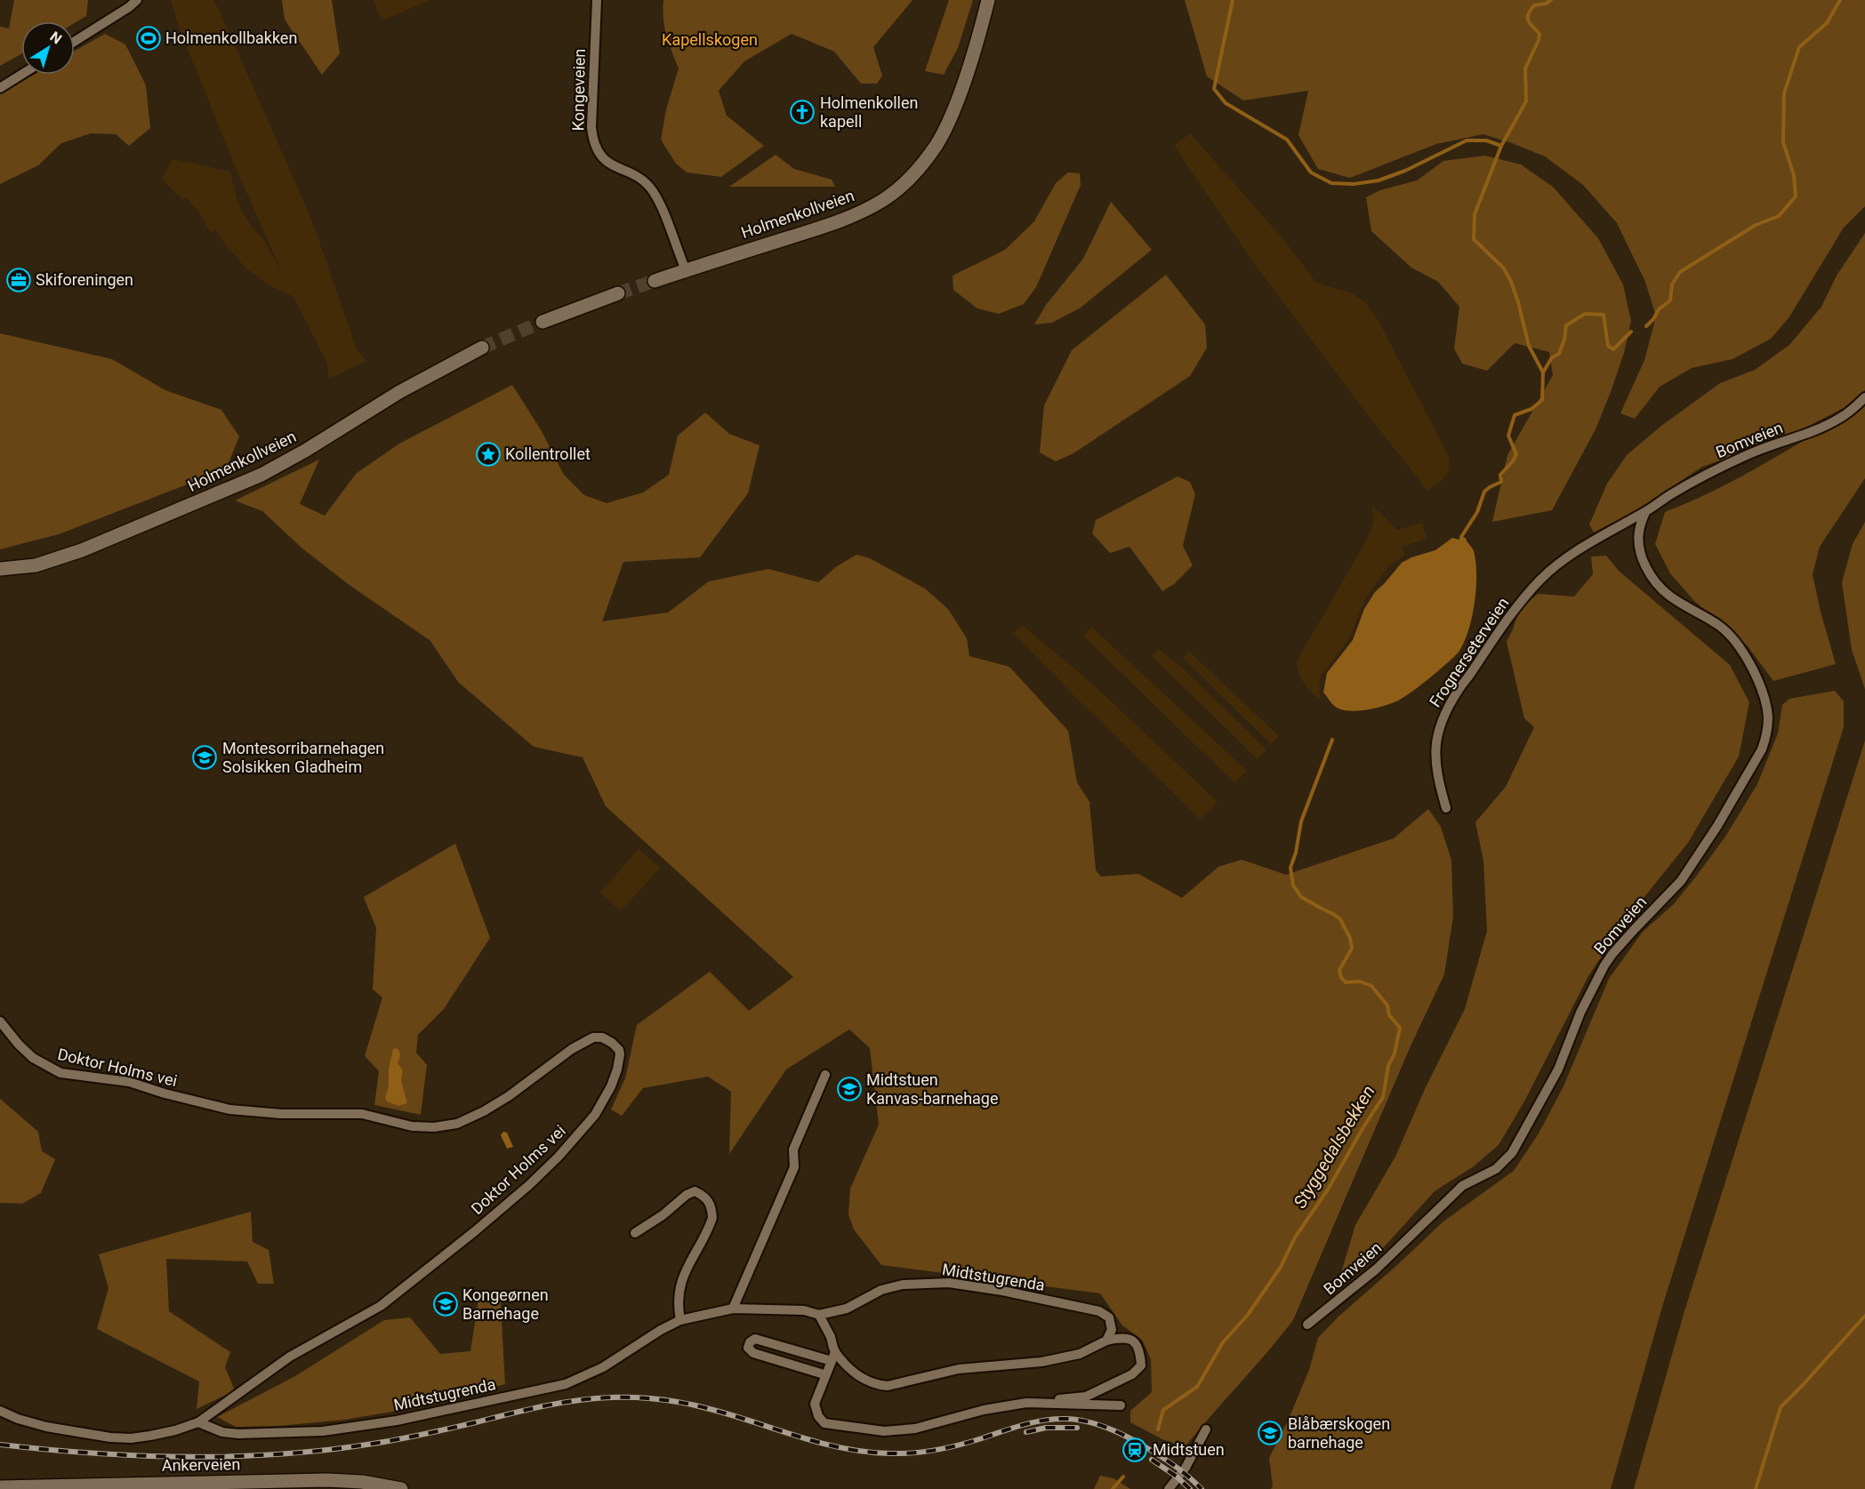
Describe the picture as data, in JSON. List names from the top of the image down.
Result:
{
  "streets": {
    "main road": ["Holmenkollveien", "Ankerveien"],
    "street": [
      "Kongeveien",
      "Bomveien",
      "Frognerseterveien",
      "Doktor Holms vei",
      "Midtstugrenda"
    ]
  },
  "crossings": [
    ["Kongeveien", "Holmenkollveien"],
    ["Bomveien", "Frognerseterveien"],
    ["Doktor Holms vei", "Midtstugrenda"]
  ],
  "water": ["Styggedalsbekken"],
  "parks": ["Kapellskogen"],
  "places": {
    "sports": ["Holmenkollbakken"],
    "church": ["Holmenkollen kapell"],
    "office": ["Skiforeningen"],
    "place": ["Kollentrollet"],
    "school or university": [
      "Montesorribarnehagen Solsikken Gladheim",
      "Midtstuen Kanvas-barnehage",
      "Kongeørnen Barnehage",
      "Blåbærskogen barnehage"
    ],
    "station": ["Midtstuen"]
  },
  "north": "top right"
}
